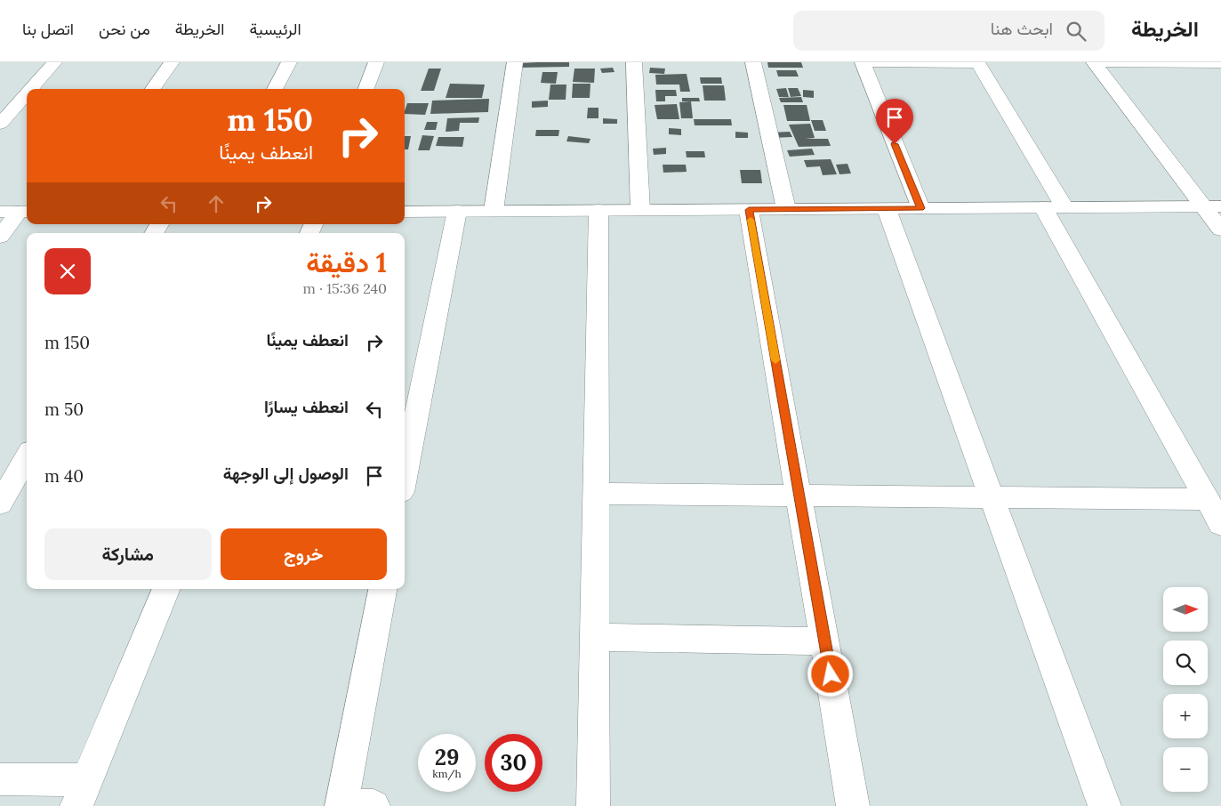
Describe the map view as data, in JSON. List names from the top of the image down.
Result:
{
  "north": "right",
  "page": {
    "header": "الخريطة",
    "search": "ابحث هنا",
    "nav": [
      "الرئيسية",
      "الخريطة",
      "من نحن",
      "اتصل بنا"
    ],
    "turn": ["150 m", "انعطف يمينًا"],
    "heading": ["1 دقيقة", "240 m · 15:36"],
    "list": [
      {
        "name": "انعطف يمينًا",
        "value": "150 m"
      },
      {
        "name": "انعطف يسارًا",
        "value": "50 m"
      },
      {
        "name": "الوصول إلى الوجهة",
        "value": "40 m"
      }
    ],
    "buttons": ["خروج", "مشاركة"],
    "map_buttons": ["+", "−"],
    "speed": "29 km/h",
    "limit": "30"
  }
}
